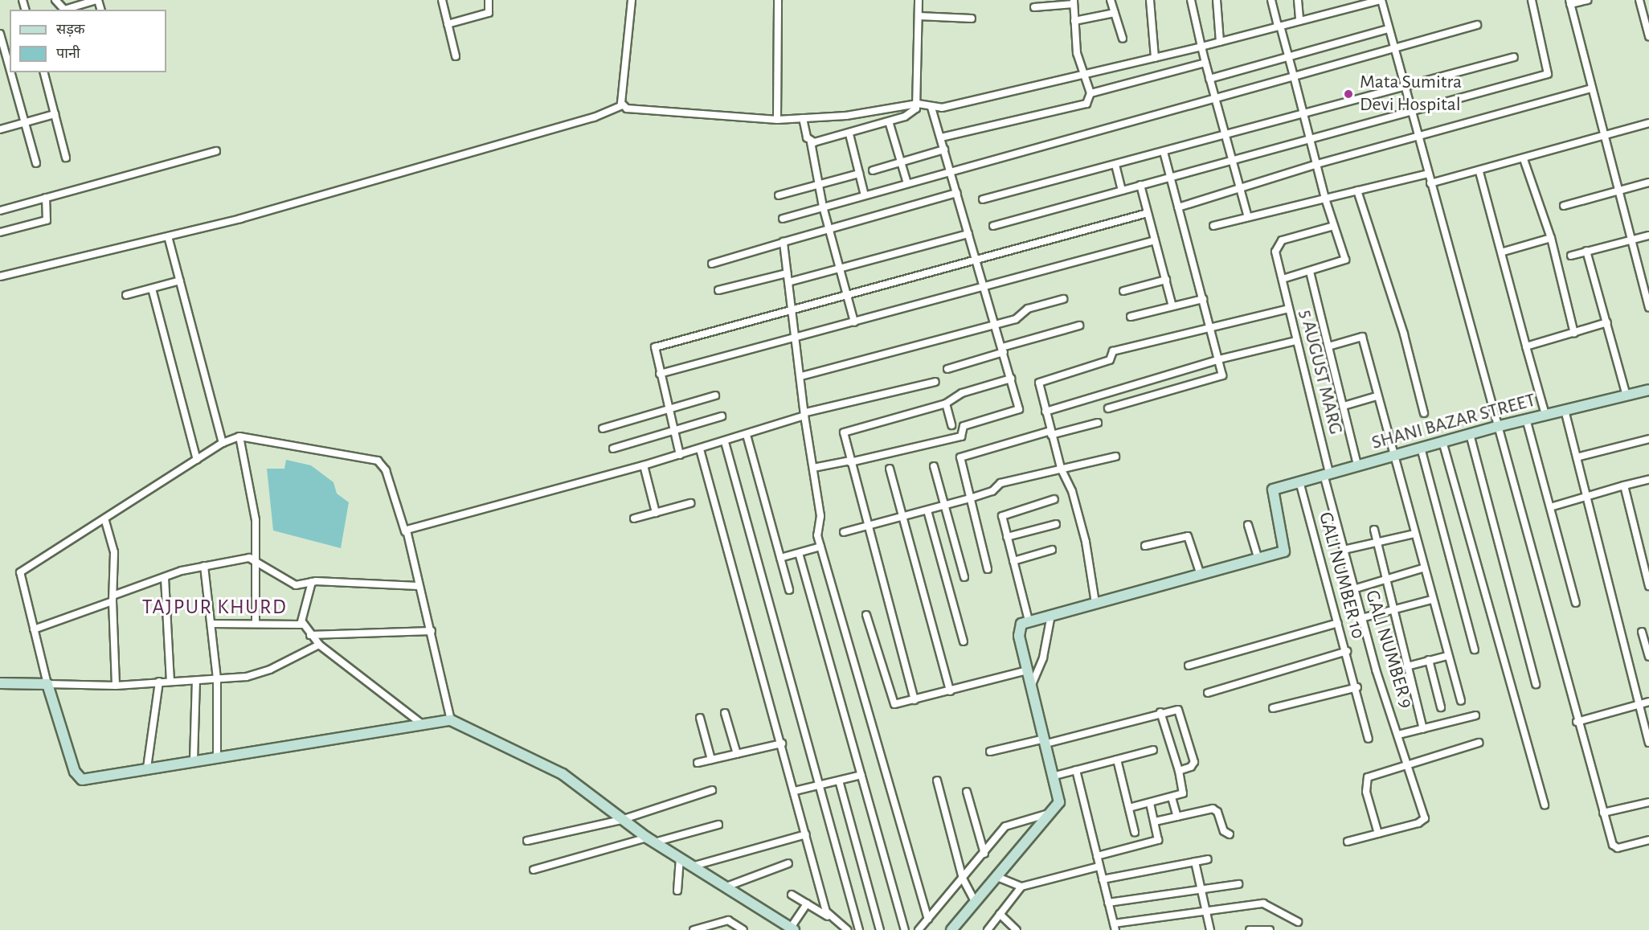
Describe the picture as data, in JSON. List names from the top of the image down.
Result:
{
  "streets": {
    "street": [
      "5 AUGUST MARG",
      "SHANI BAZAR STREET",
      "GALI NUMBER 10",
      "GALI NUMBER 9"
    ]
  },
  "crossings": [
    ["5 AUGUST MARG", "SHANI BAZAR STREET"],
    ["5 AUGUST MARG", "GALI NUMBER 9"],
    ["SHANI BAZAR STREET", "GALI NUMBER 10"],
    ["SHANI BAZAR STREET", "GALI NUMBER 9"]
  ],
  "districts": ["TAJPUR KHURD"],
  "places": ["Mata Sumitra Devi Hospital"],
  "legend": ["सड़क", "पानी"]
}
